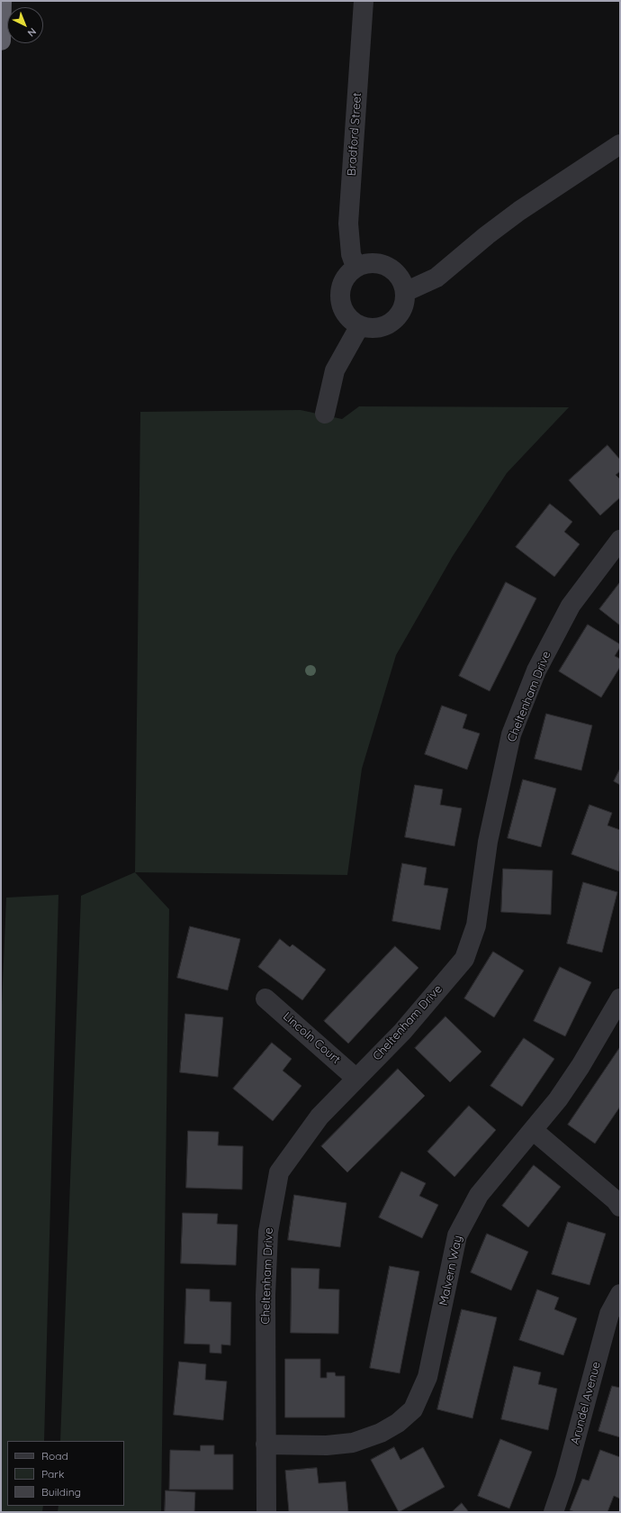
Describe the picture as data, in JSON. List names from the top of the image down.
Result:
{
  "streets": {
    "street": [
      "Bradford Street",
      "Cheltenham Drive",
      "Lincoln Court",
      "Malvern Way",
      "Arundel Avenue"
    ]
  },
  "crossings": [
    ["Cheltenham Drive", "Lincoln Court"],
    ["Cheltenham Drive", "Malvern Way"]
  ],
  "legend": ["Road", "Park", "Building"],
  "north": "bottom right"
}
